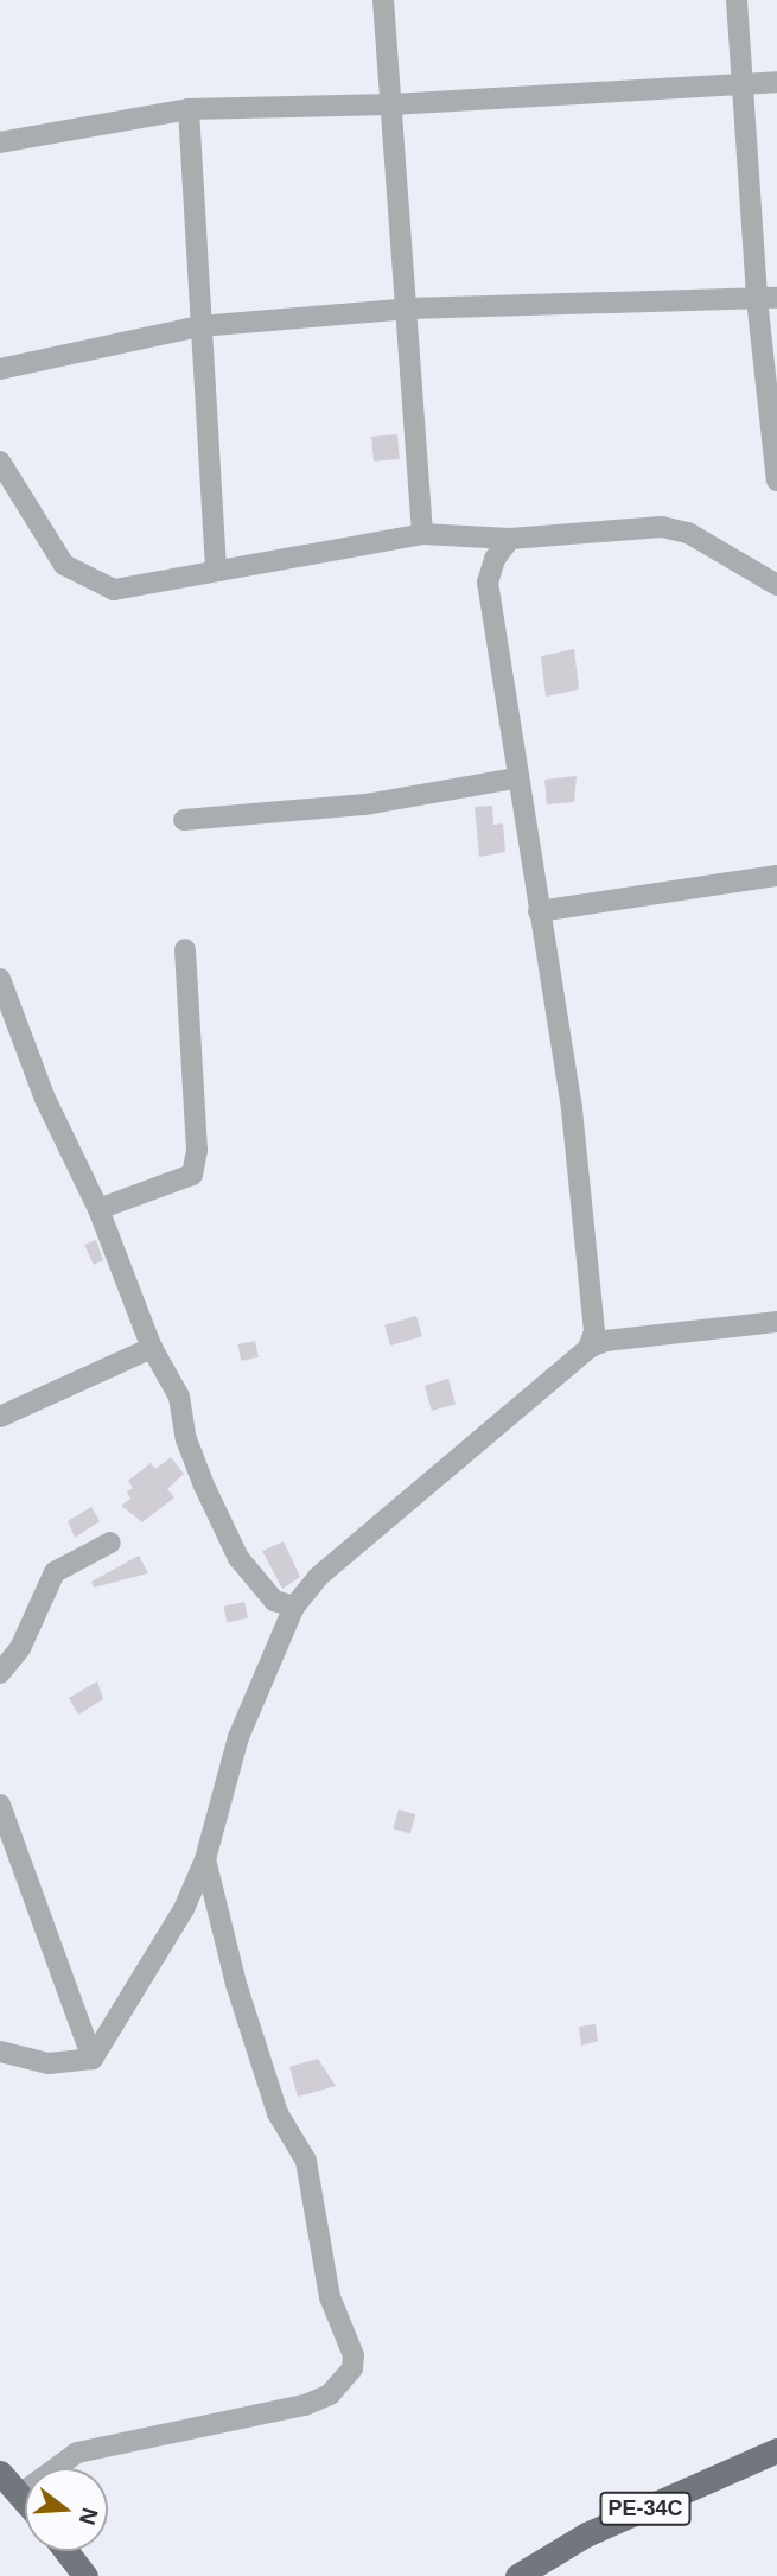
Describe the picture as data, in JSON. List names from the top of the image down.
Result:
{
  "streets": {
    "main road": ["PE-34C"]
  },
  "north": "right"
}
